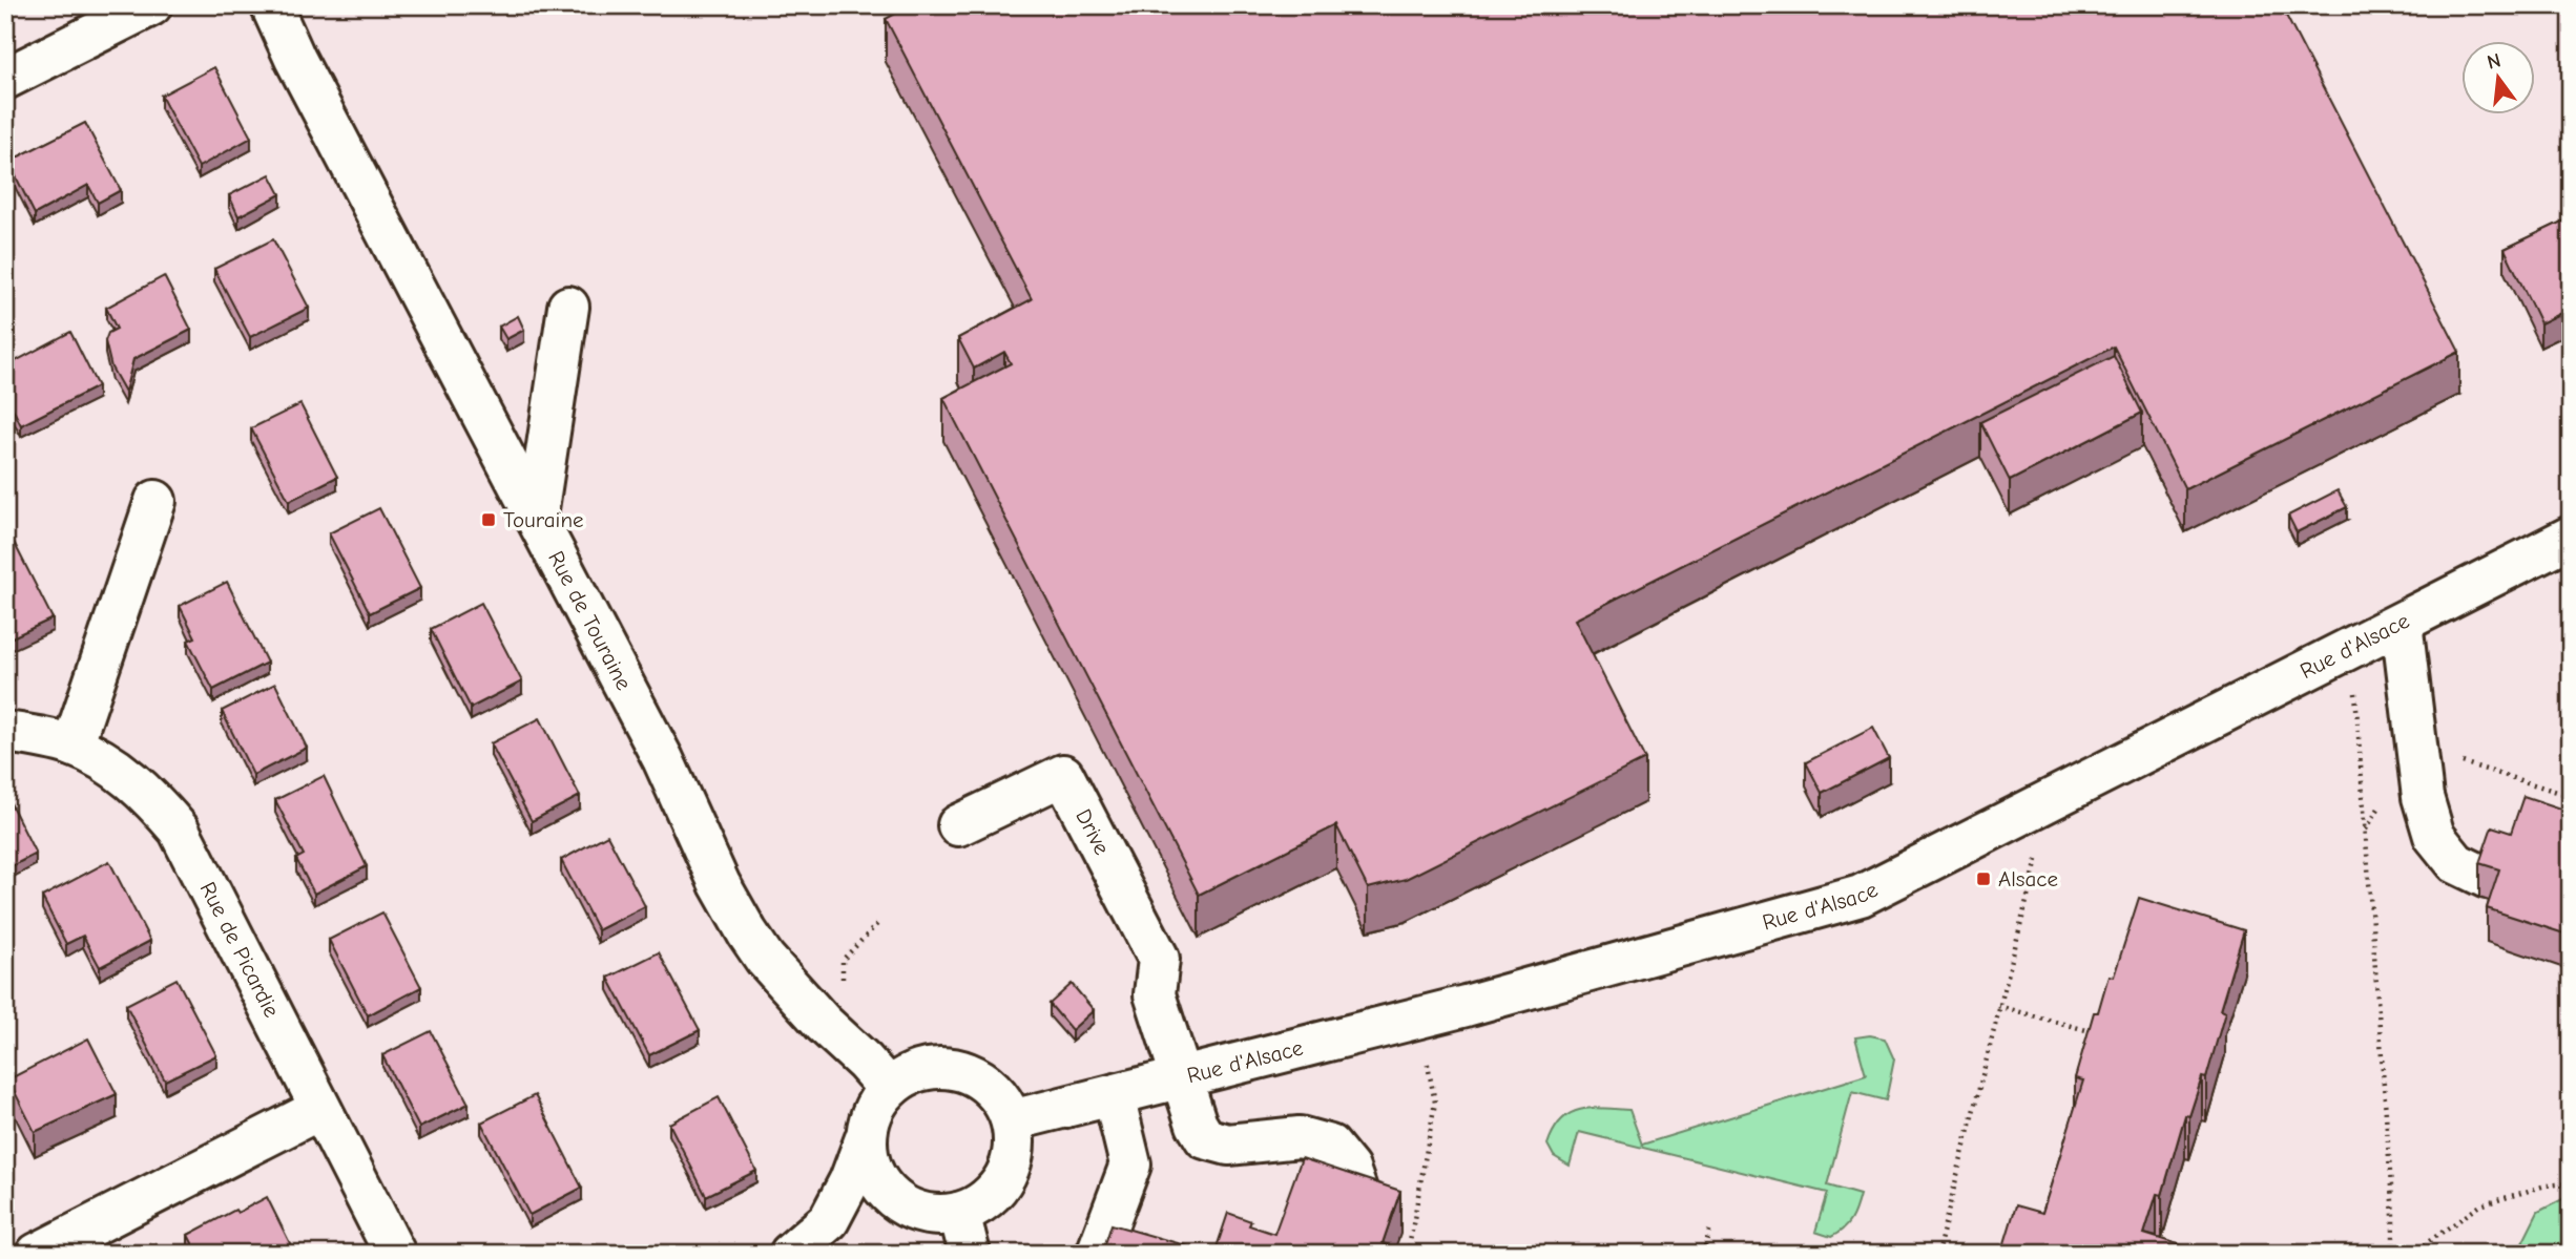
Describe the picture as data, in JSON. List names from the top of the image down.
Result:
{
  "streets": {
    "street": [
      "Rue de Touraine",
      "Rue d'Alsace",
      "Drive",
      "Rue de Picardie"
    ]
  },
  "crossings": [
    ["Rue de Touraine", "Rue d'Alsace"],
    ["Rue d'Alsace", "Drive"]
  ],
  "places": {
    "transit": ["Touraine", "Alsace"]
  },
  "north": "top"
}
